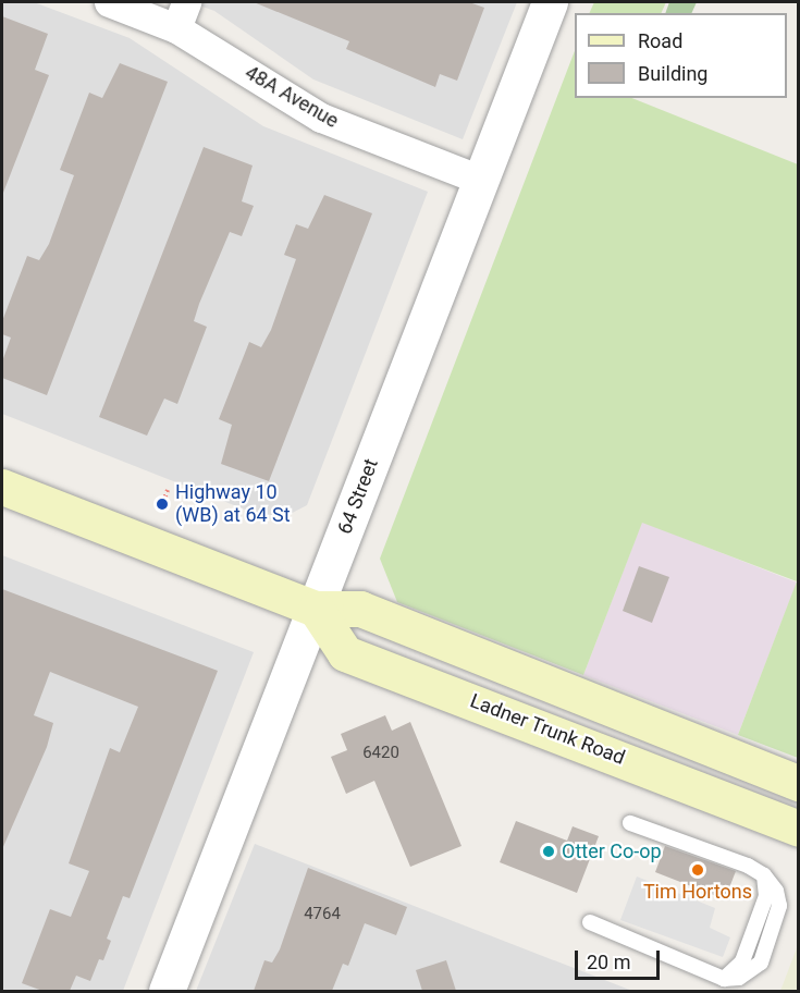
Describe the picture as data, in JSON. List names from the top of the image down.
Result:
{
  "streets": {
    "main road": ["Ladner Trunk Road"],
    "street": ["48A Avenue", "64 Street"]
  },
  "crossings": [
    ["48A Avenue", "64 Street"],
    ["64 Street", "Ladner Trunk Road"]
  ],
  "places": ["Highway 10 (WB) at 64 St", "Otter Co-op", "Tim Hortons"],
  "house_numbers": ["6420", "4764"],
  "legend": ["Road", "Building"],
  "scale_bar": "20 m"
}
